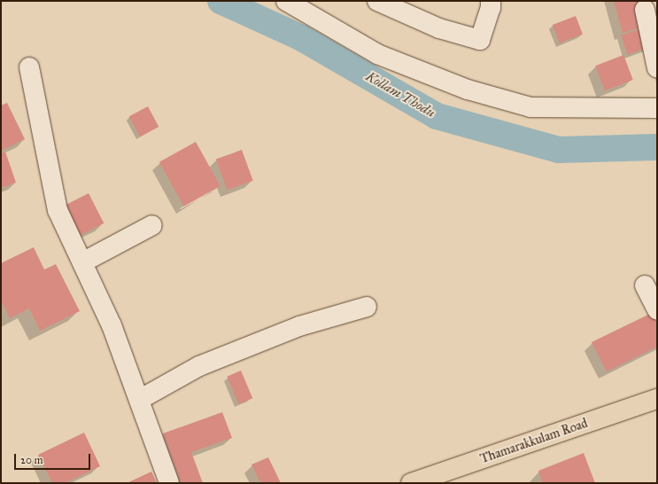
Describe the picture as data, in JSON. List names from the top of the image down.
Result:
{
  "streets": {
    "main road": ["Thamarakkulam Road"]
  },
  "water": ["Kollam Thodu"],
  "scale_bar": "20 m"
}
